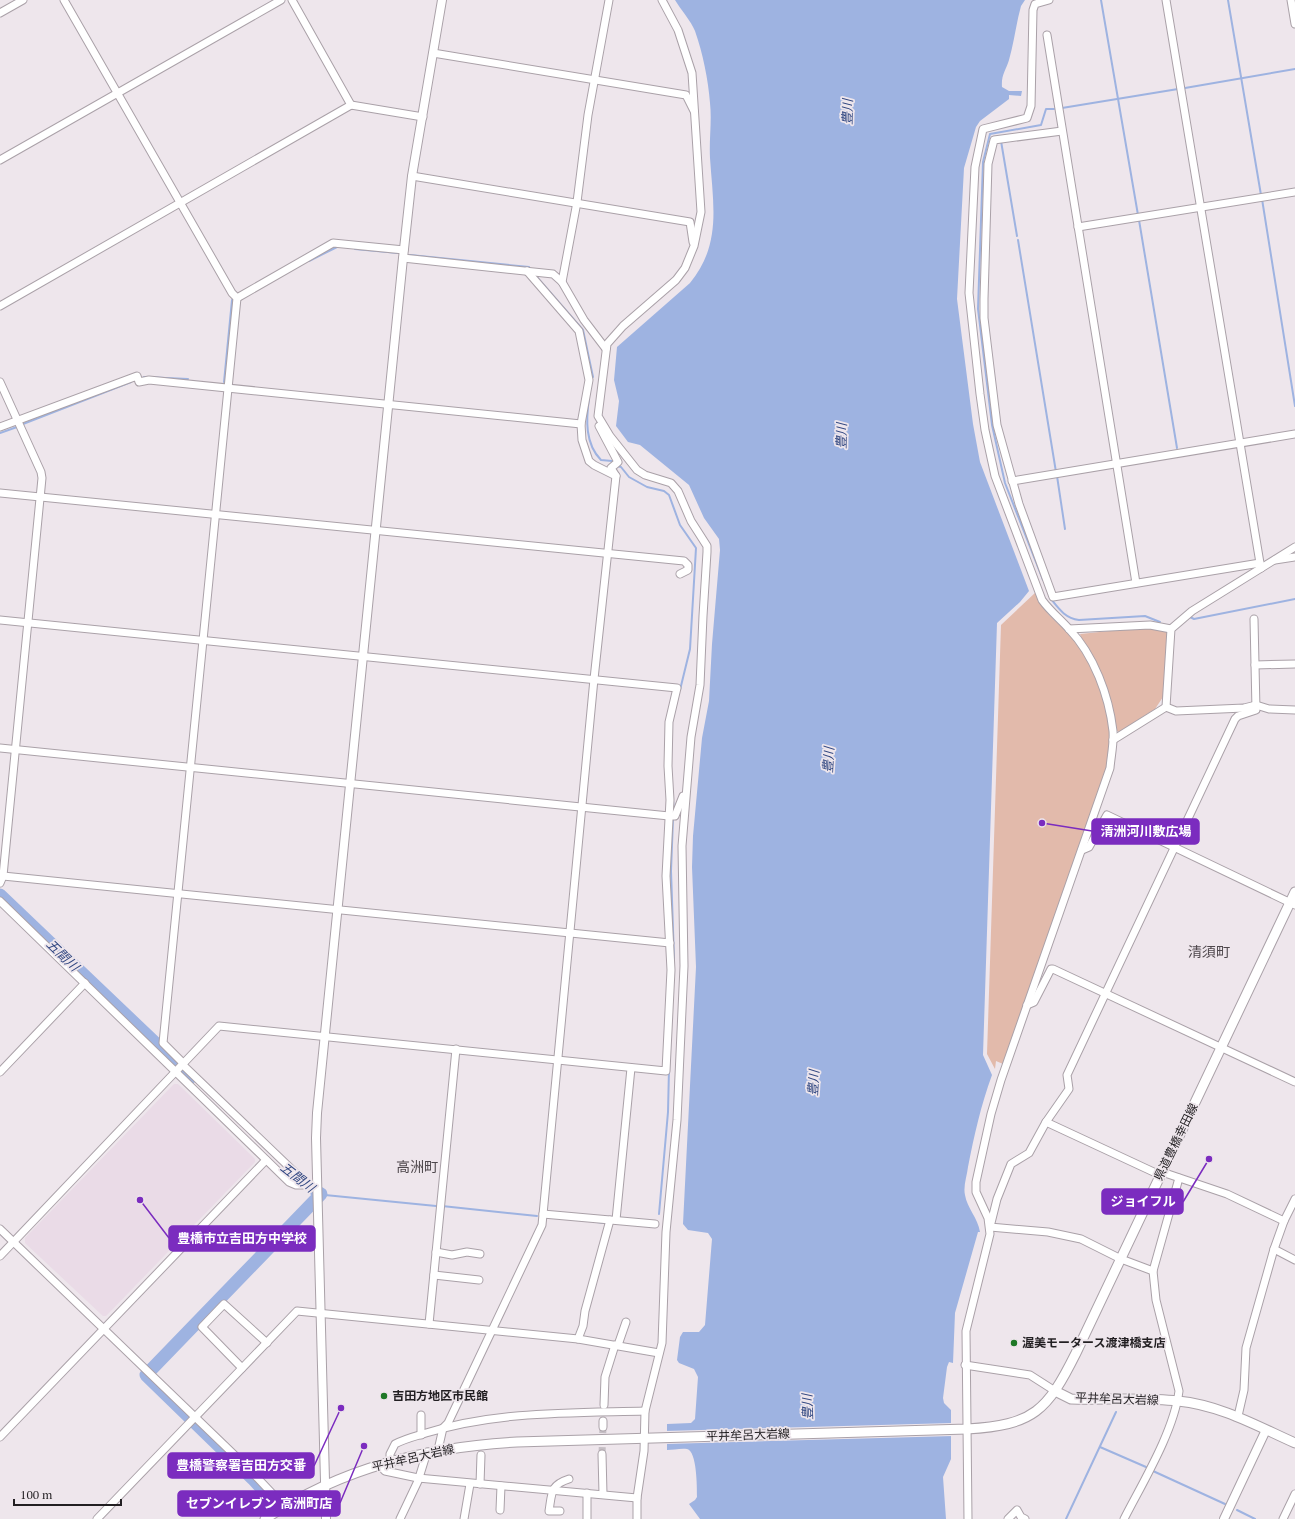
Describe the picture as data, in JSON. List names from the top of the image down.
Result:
{
  "streets": {
    "main road": ["県道豊橋幸田線", "平井牟呂大岩線"]
  },
  "crossings": [
    ["県道豊橋幸田線", "平井牟呂大岩線"]
  ],
  "districts": ["清須町", "高洲町"],
  "water": ["豊川", "五間川"],
  "places": [
    "清洲河川敷広場",
    "ジョイフル",
    "豊橋市立吉田方中学校",
    "渥美モータース渡津橋支店",
    "吉田方地区市民館",
    "豊橋警察署吉田方交番",
    "セブンイレブン 高洲町店"
  ],
  "scale_bar": "100 m"
}
